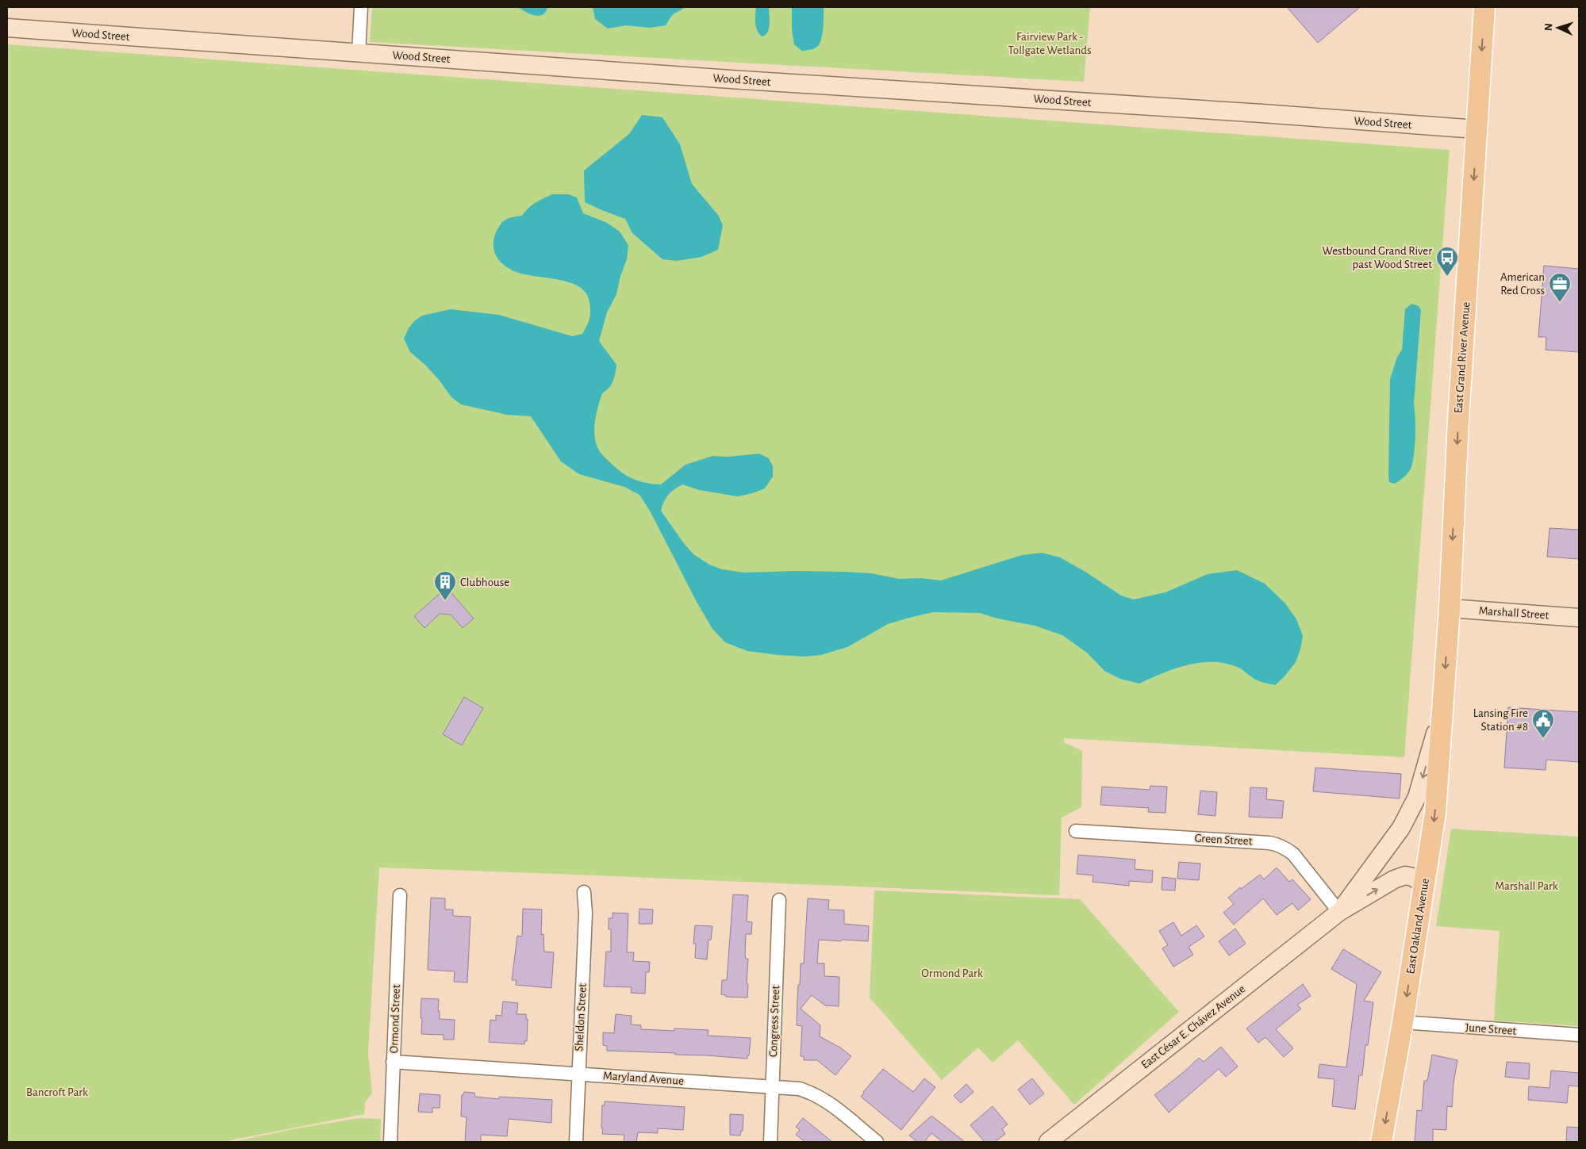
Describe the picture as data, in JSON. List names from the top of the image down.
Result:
{
  "streets": {
    "main road": ["East Grand River Avenue", "East Oakland Avenue"],
    "street": [
      "Wood Street",
      "Marshall Street",
      "Green Street",
      "Sheldon Street",
      "Ormond Street",
      "Congress Street",
      "East César E. Chávez Avenue",
      "June Street",
      "Maryland Avenue"
    ]
  },
  "crossings": [
    ["Wood Street", "East Grand River Avenue"],
    ["East Grand River Avenue", "Marshall Street"],
    ["East Grand River Avenue", "East Oakland Avenue"],
    ["East Grand River Avenue", "East César E. Chávez Avenue"],
    ["Green Street", "East César E. Chávez Avenue"],
    ["East Oakland Avenue", "East César E. Chávez Avenue"],
    ["East Oakland Avenue", "June Street"],
    ["Sheldon Street", "Maryland Avenue"],
    ["Ormond Street", "Maryland Avenue"],
    ["Congress Street", "Maryland Avenue"]
  ],
  "one_way": ["East Grand River Avenue", "East Oakland Avenue"],
  "parks": [
    "Fairview Park - Tollgate Wetlands",
    "Marshall Park",
    "Ormond Park",
    "Bancroft Park"
  ],
  "places": {
    "bus stop": ["Westbound Grand River past Wood Street"],
    "office": ["American Red Cross"],
    "building": ["Clubhouse"],
    "public building": ["Lansing Fire Station #8"]
  },
  "north": "left"
}
